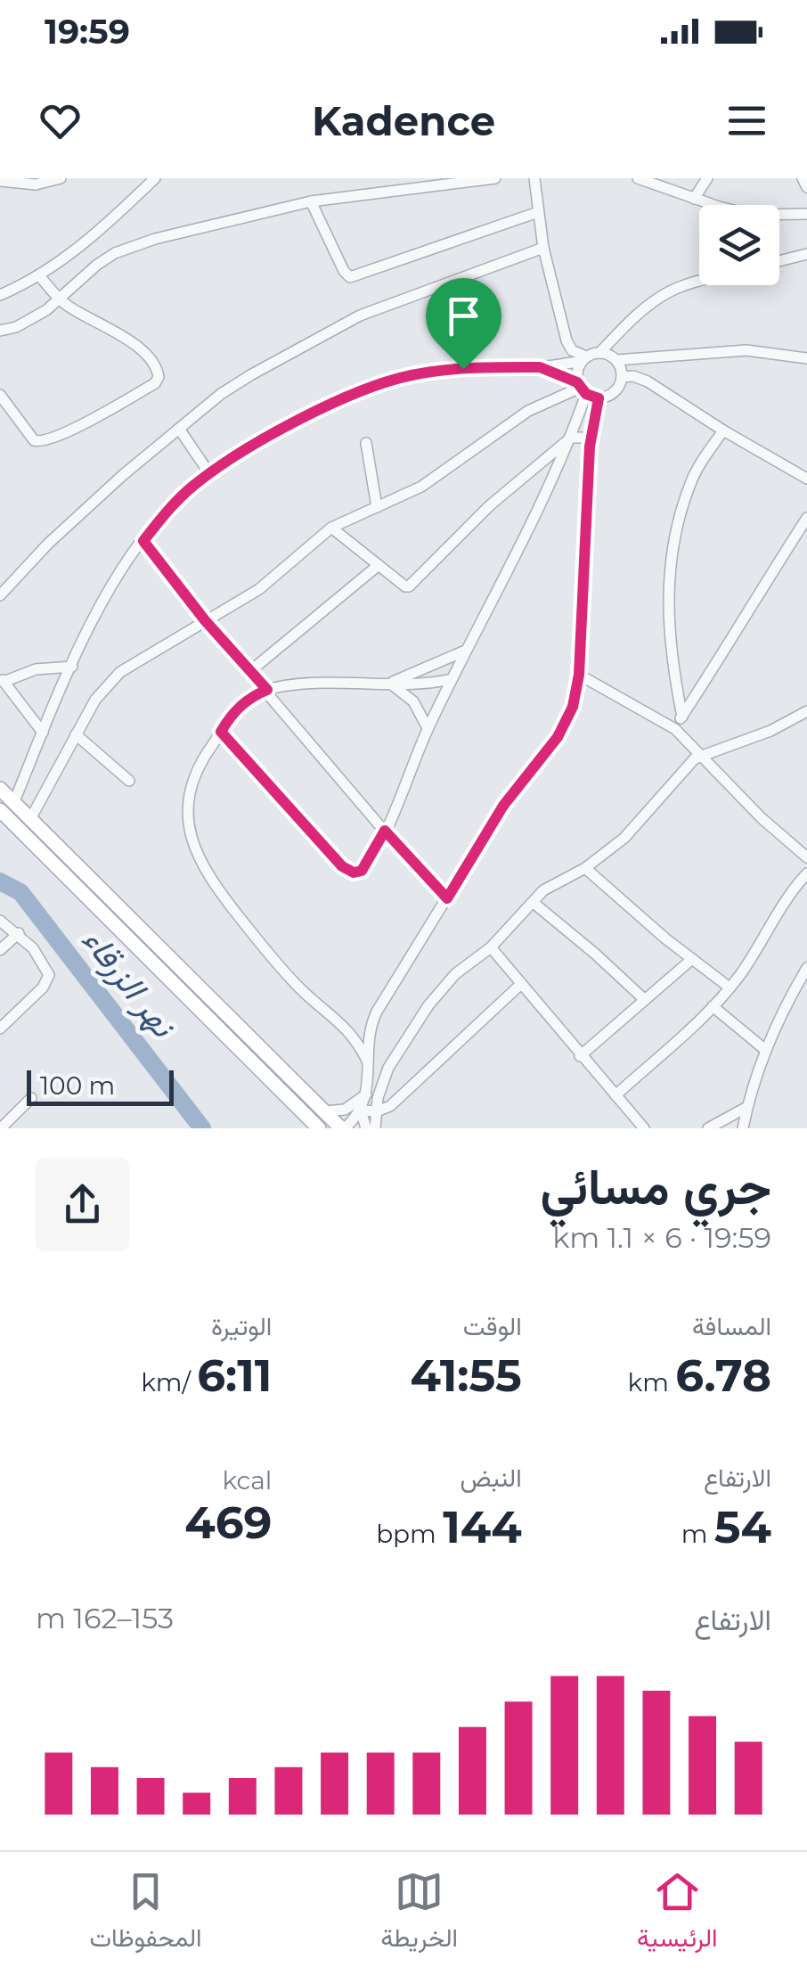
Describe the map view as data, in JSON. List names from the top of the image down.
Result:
{
  "water": ["نهر الزرقاء"],
  "scale_bar": "100 m",
  "page": {
    "status": "19:59",
    "header": "Kadence",
    "scale": "100 m",
    "heading": ["جري مسائي", "19:59 · 6 × 1.1 km"],
    "stats": [
      ["المسافة", "6.78 km"],
      ["الوقت", "41:55"],
      ["الوتيرة", "6:11 /km"],
      ["الارتفاع", "54 m"],
      ["النبض", "144 bpm"],
      ["kcal", "469"]
    ],
    "chart": ["الارتفاع", "153–162 m"],
    "tabs": ["الرئيسية", "الخريطة", "المحفوظات"]
  }
}
